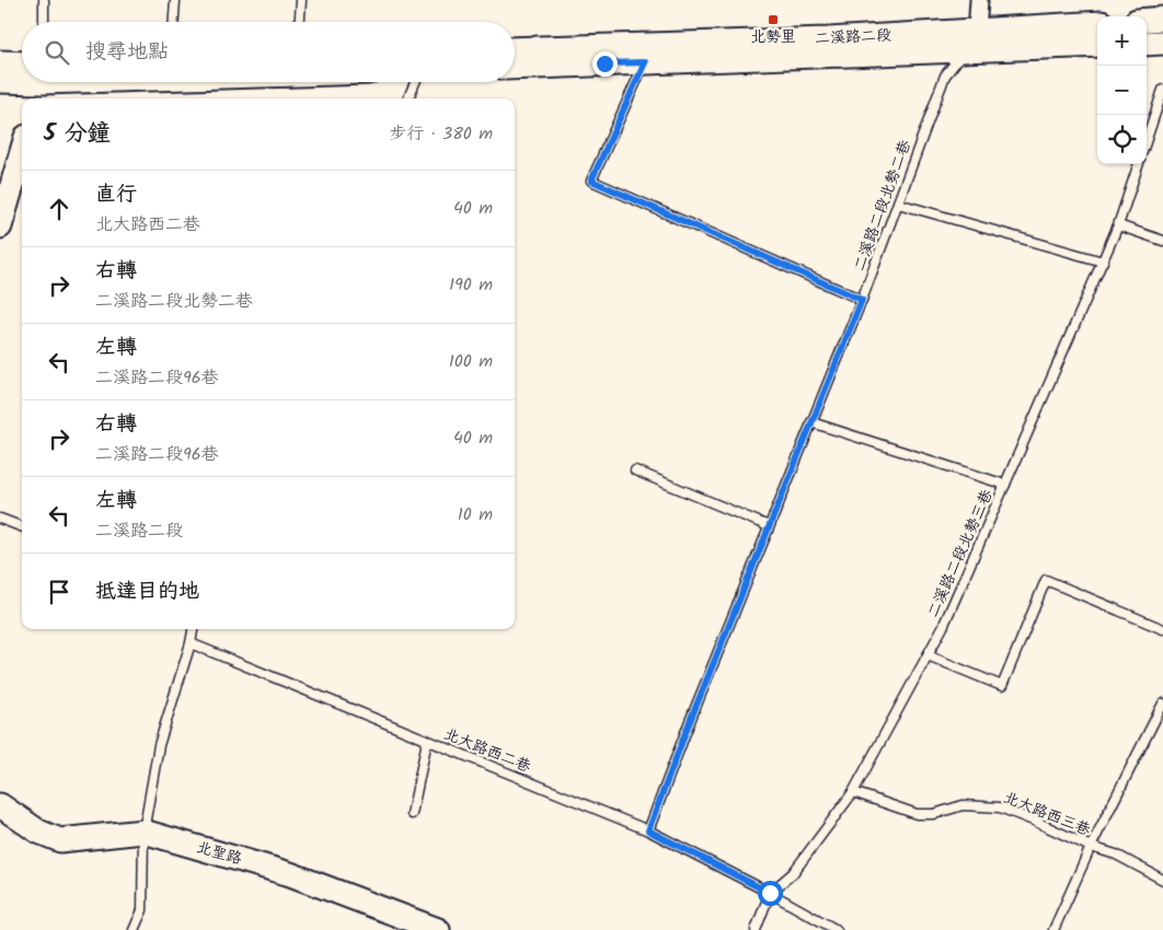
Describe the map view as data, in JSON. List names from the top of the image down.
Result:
{
  "streets": {
    "main road": ["二溪路二段", "北聖路"],
    "lane": [
      "二溪路二段北勢二巷",
      "二溪路二段北勢三巷",
      "北大路西二巷",
      "北大路西三巷"
    ]
  },
  "crossings": [
    ["二溪路二段", "二溪路二段北勢二巷"],
    ["二溪路二段北勢二巷", "北大路西二巷"],
    ["二溪路二段北勢三巷", "北大路西二巷"],
    ["二溪路二段北勢三巷", "北大路西三巷"]
  ],
  "places": {
    "transit": ["北勢里"]
  },
  "page": {
    "map_buttons": ["+", "−"],
    "search": "搜尋地點",
    "heading": ["5 分鐘", "步行 · 380 m"],
    "list": [
      ["直行", "北大路西二巷", "40 m"],
      ["右轉", "二溪路二段北勢二巷", "190 m"],
      ["左轉", "二溪路二段96巷", "100 m"],
      ["右轉", "二溪路二段96巷", "40 m"],
      ["左轉", "二溪路二段", "10 m"],
      "抵達目的地"
    ]
  }
}
